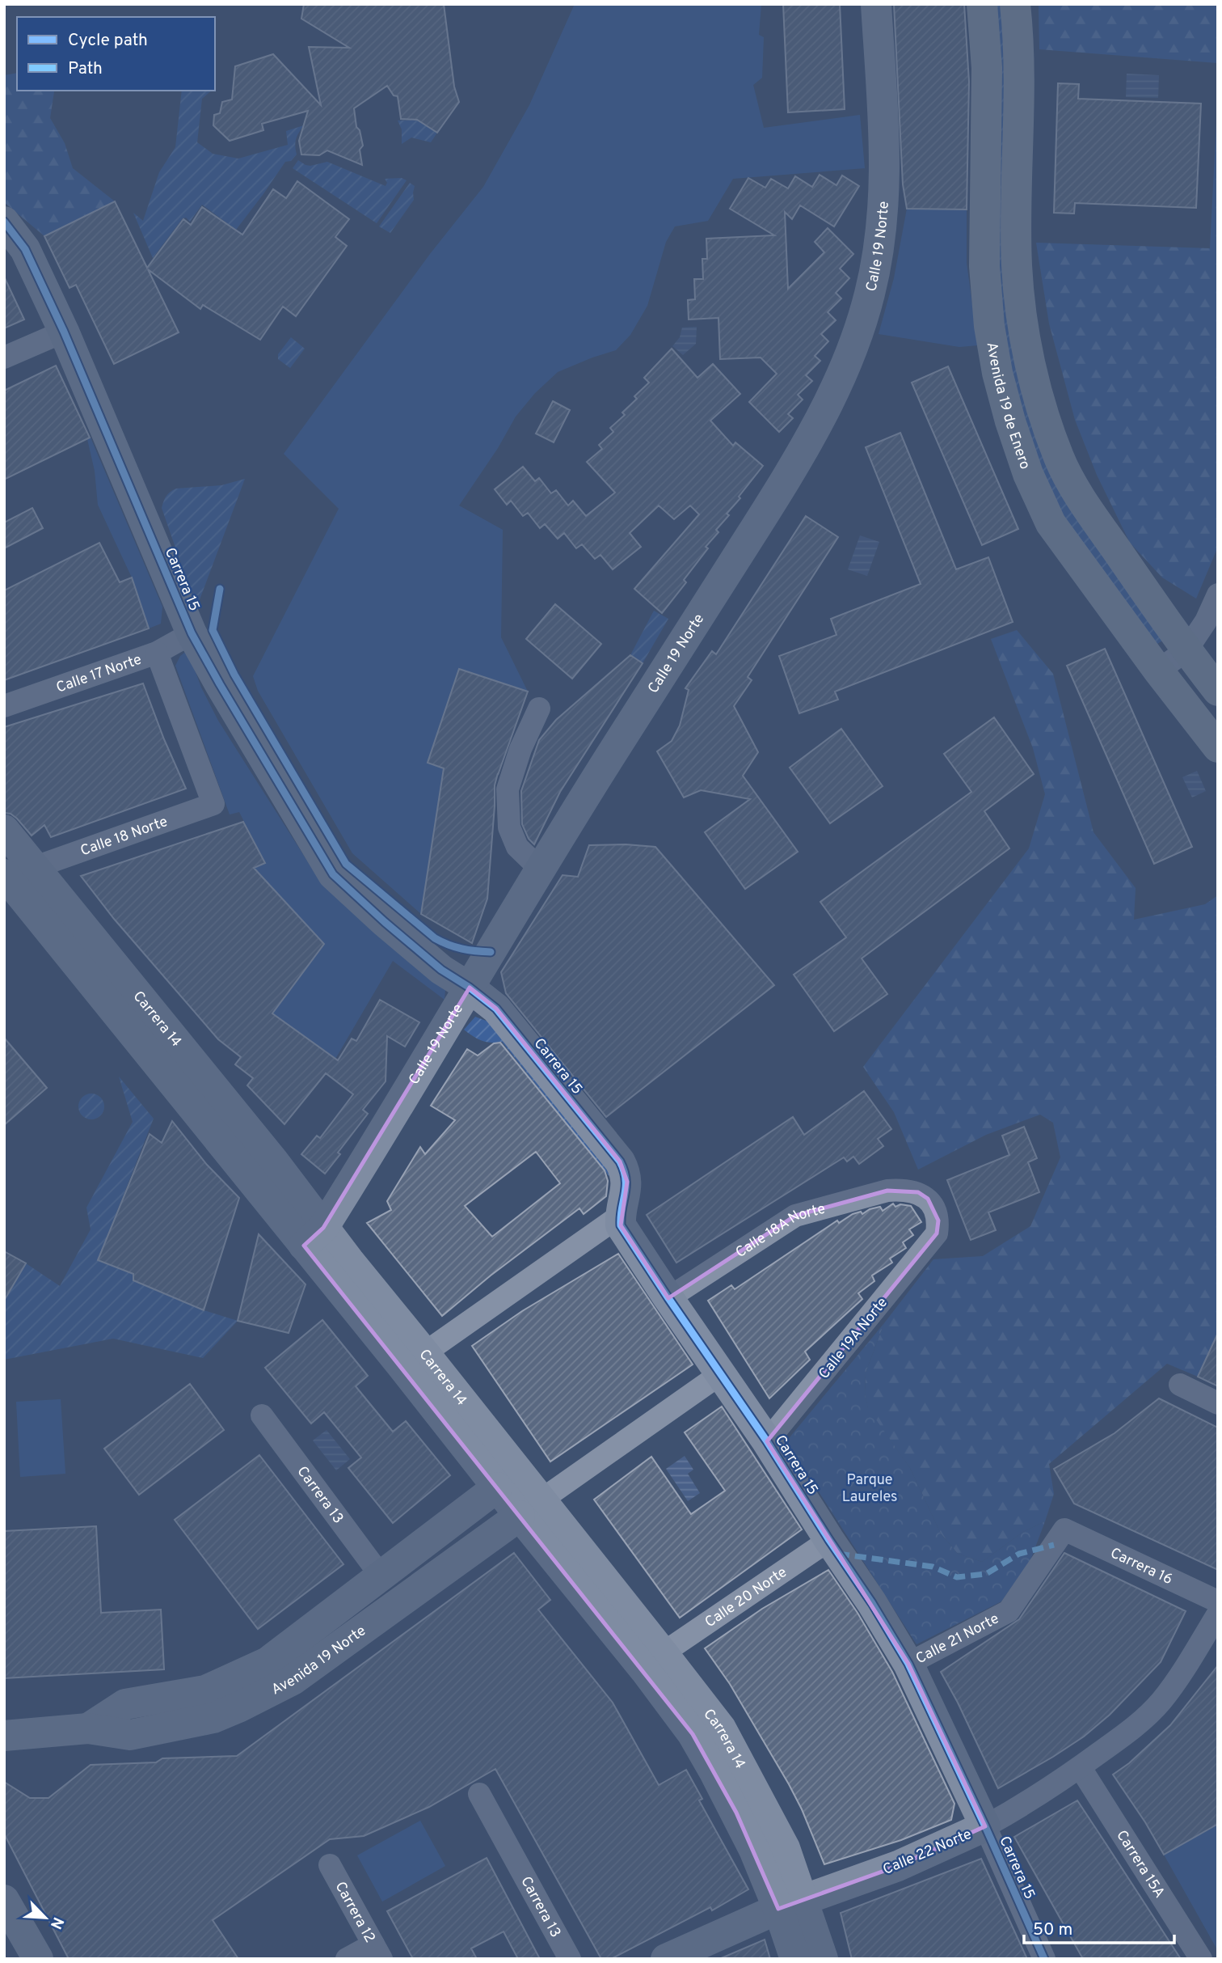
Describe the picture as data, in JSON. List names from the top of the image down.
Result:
{
  "streets": {
    "main road": ["Avenida 19 de Enero"],
    "street": [
      "Calle 19 Norte",
      "Carrera 15",
      "Calle 17 Norte",
      "Calle 18 Norte",
      "Carrera 14",
      "Calle 18A Norte",
      "Calle 19A Norte",
      "Carrera 13",
      "Carrera 16",
      "Calle 20 Norte",
      "Calle 21 Norte",
      "Avenida 19 Norte",
      "Calle 22 Norte",
      "Carrera 15A",
      "Carrera 12"
    ]
  },
  "crossings": [
    ["Calle 19 Norte", "Carrera 15"],
    ["Calle 19 Norte", "Carrera 14"],
    ["Carrera 15", "Calle 17 Norte"],
    ["Carrera 15", "Calle 18A Norte"],
    ["Carrera 15", "Calle 19A Norte"],
    ["Carrera 15", "Calle 20 Norte"],
    ["Carrera 15", "Calle 21 Norte"],
    ["Carrera 15", "Calle 22 Norte"],
    ["Calle 17 Norte", "Calle 18 Norte"],
    ["Calle 18 Norte", "Carrera 14"],
    ["Carrera 14", "Calle 20 Norte"],
    ["Carrera 14", "Avenida 19 Norte"],
    ["Carrera 14", "Calle 22 Norte"],
    ["Calle 18A Norte", "Calle 19A Norte"],
    ["Carrera 13", "Avenida 19 Norte"],
    ["Carrera 16", "Calle 21 Norte"],
    ["Calle 22 Norte", "Carrera 15A"]
  ],
  "parks": ["Parque Laureles"],
  "legend": ["Cycle path", "Path"],
  "scale_bar": "50 m",
  "north": "bottom right"
}
